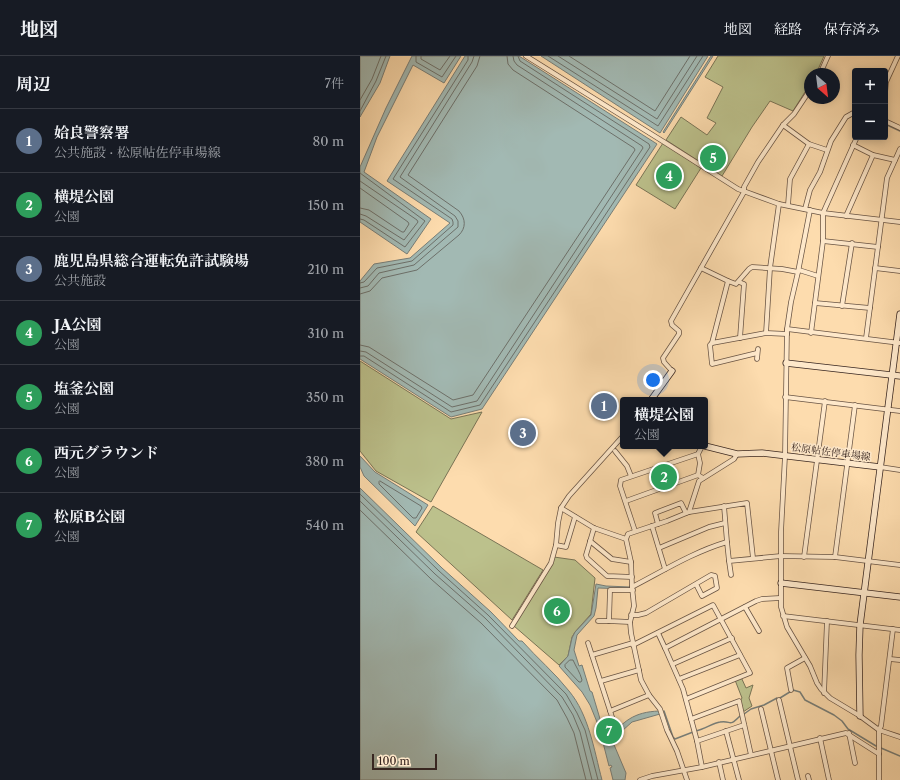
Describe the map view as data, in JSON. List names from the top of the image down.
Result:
{
  "streets": {
    "street": ["松原帖佐停車場線"]
  },
  "scale_bar": "100 m",
  "north": "bottom right",
  "page": {
    "header": "地図",
    "nav": ["地図", "経路", "保存済み"],
    "heading": ["周辺", "7件"],
    "map_buttons": ["+", "−"],
    "list": [
      {
        "mark": "1",
        "name": "姶良警察署",
        "note": "公共施設 · 松原帖佐停車場線",
        "value": "80 m"
      },
      {
        "mark": "2",
        "name": "横堤公園",
        "note": "公園",
        "value": "150 m"
      },
      {
        "mark": "3",
        "name": "鹿児島県総合運転免許試験場",
        "note": "公共施設",
        "value": "210 m"
      },
      {
        "mark": "4",
        "name": "JA公園",
        "note": "公園",
        "value": "310 m"
      },
      {
        "mark": "5",
        "name": "塩釜公園",
        "note": "公園",
        "value": "350 m"
      },
      {
        "mark": "6",
        "name": "西元グラウンド",
        "note": "公園",
        "value": "380 m"
      },
      {
        "mark": "7",
        "name": "松原B公園",
        "note": "公園",
        "value": "540 m"
      }
    ],
    "pins": [
      "5",
      "4",
      "1",
      "3",
      "2",
      "6",
      "7"
    ],
    "popup": ["横堤公園", "公園"],
    "scale": "100 m"
  }
}
